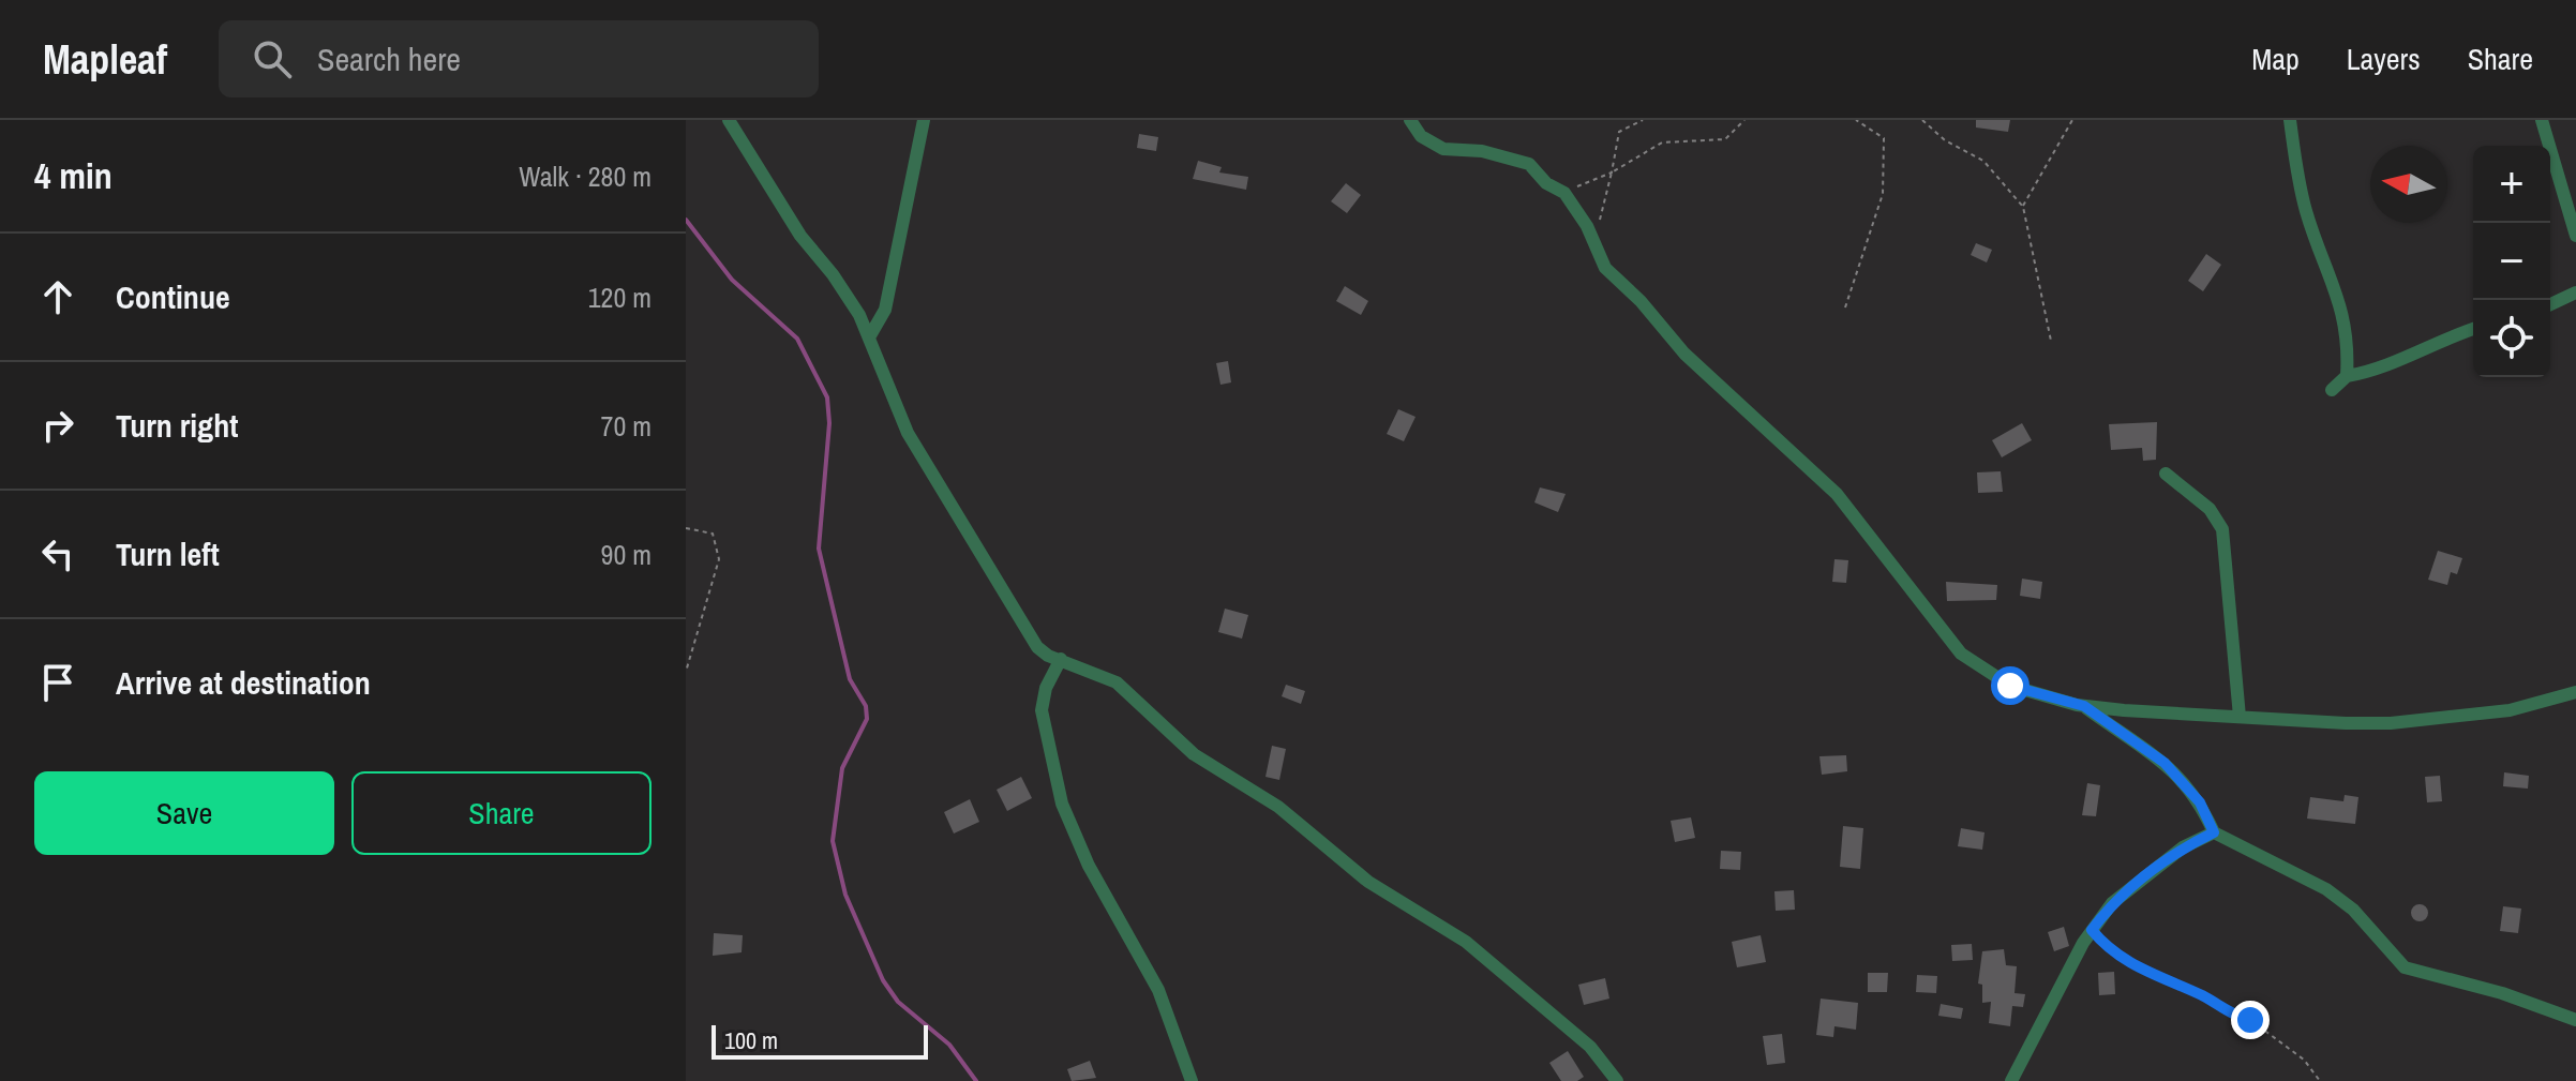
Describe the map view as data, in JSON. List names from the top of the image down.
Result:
{
  "scale_bar": "100 m",
  "north": "left",
  "page": {
    "header": "Mapleaf",
    "search": "Search here",
    "nav": ["Map", "Layers", "Share"],
    "heading": ["4 min", "Walk · 280 m"],
    "map_buttons": ["+", "−"],
    "list": [
      ["Continue", "120 m"],
      ["Turn right", "70 m"],
      ["Turn left", "90 m"],
      "Arrive at destination"
    ],
    "buttons": ["Save", "Share"],
    "scale": "100 m"
  }
}
